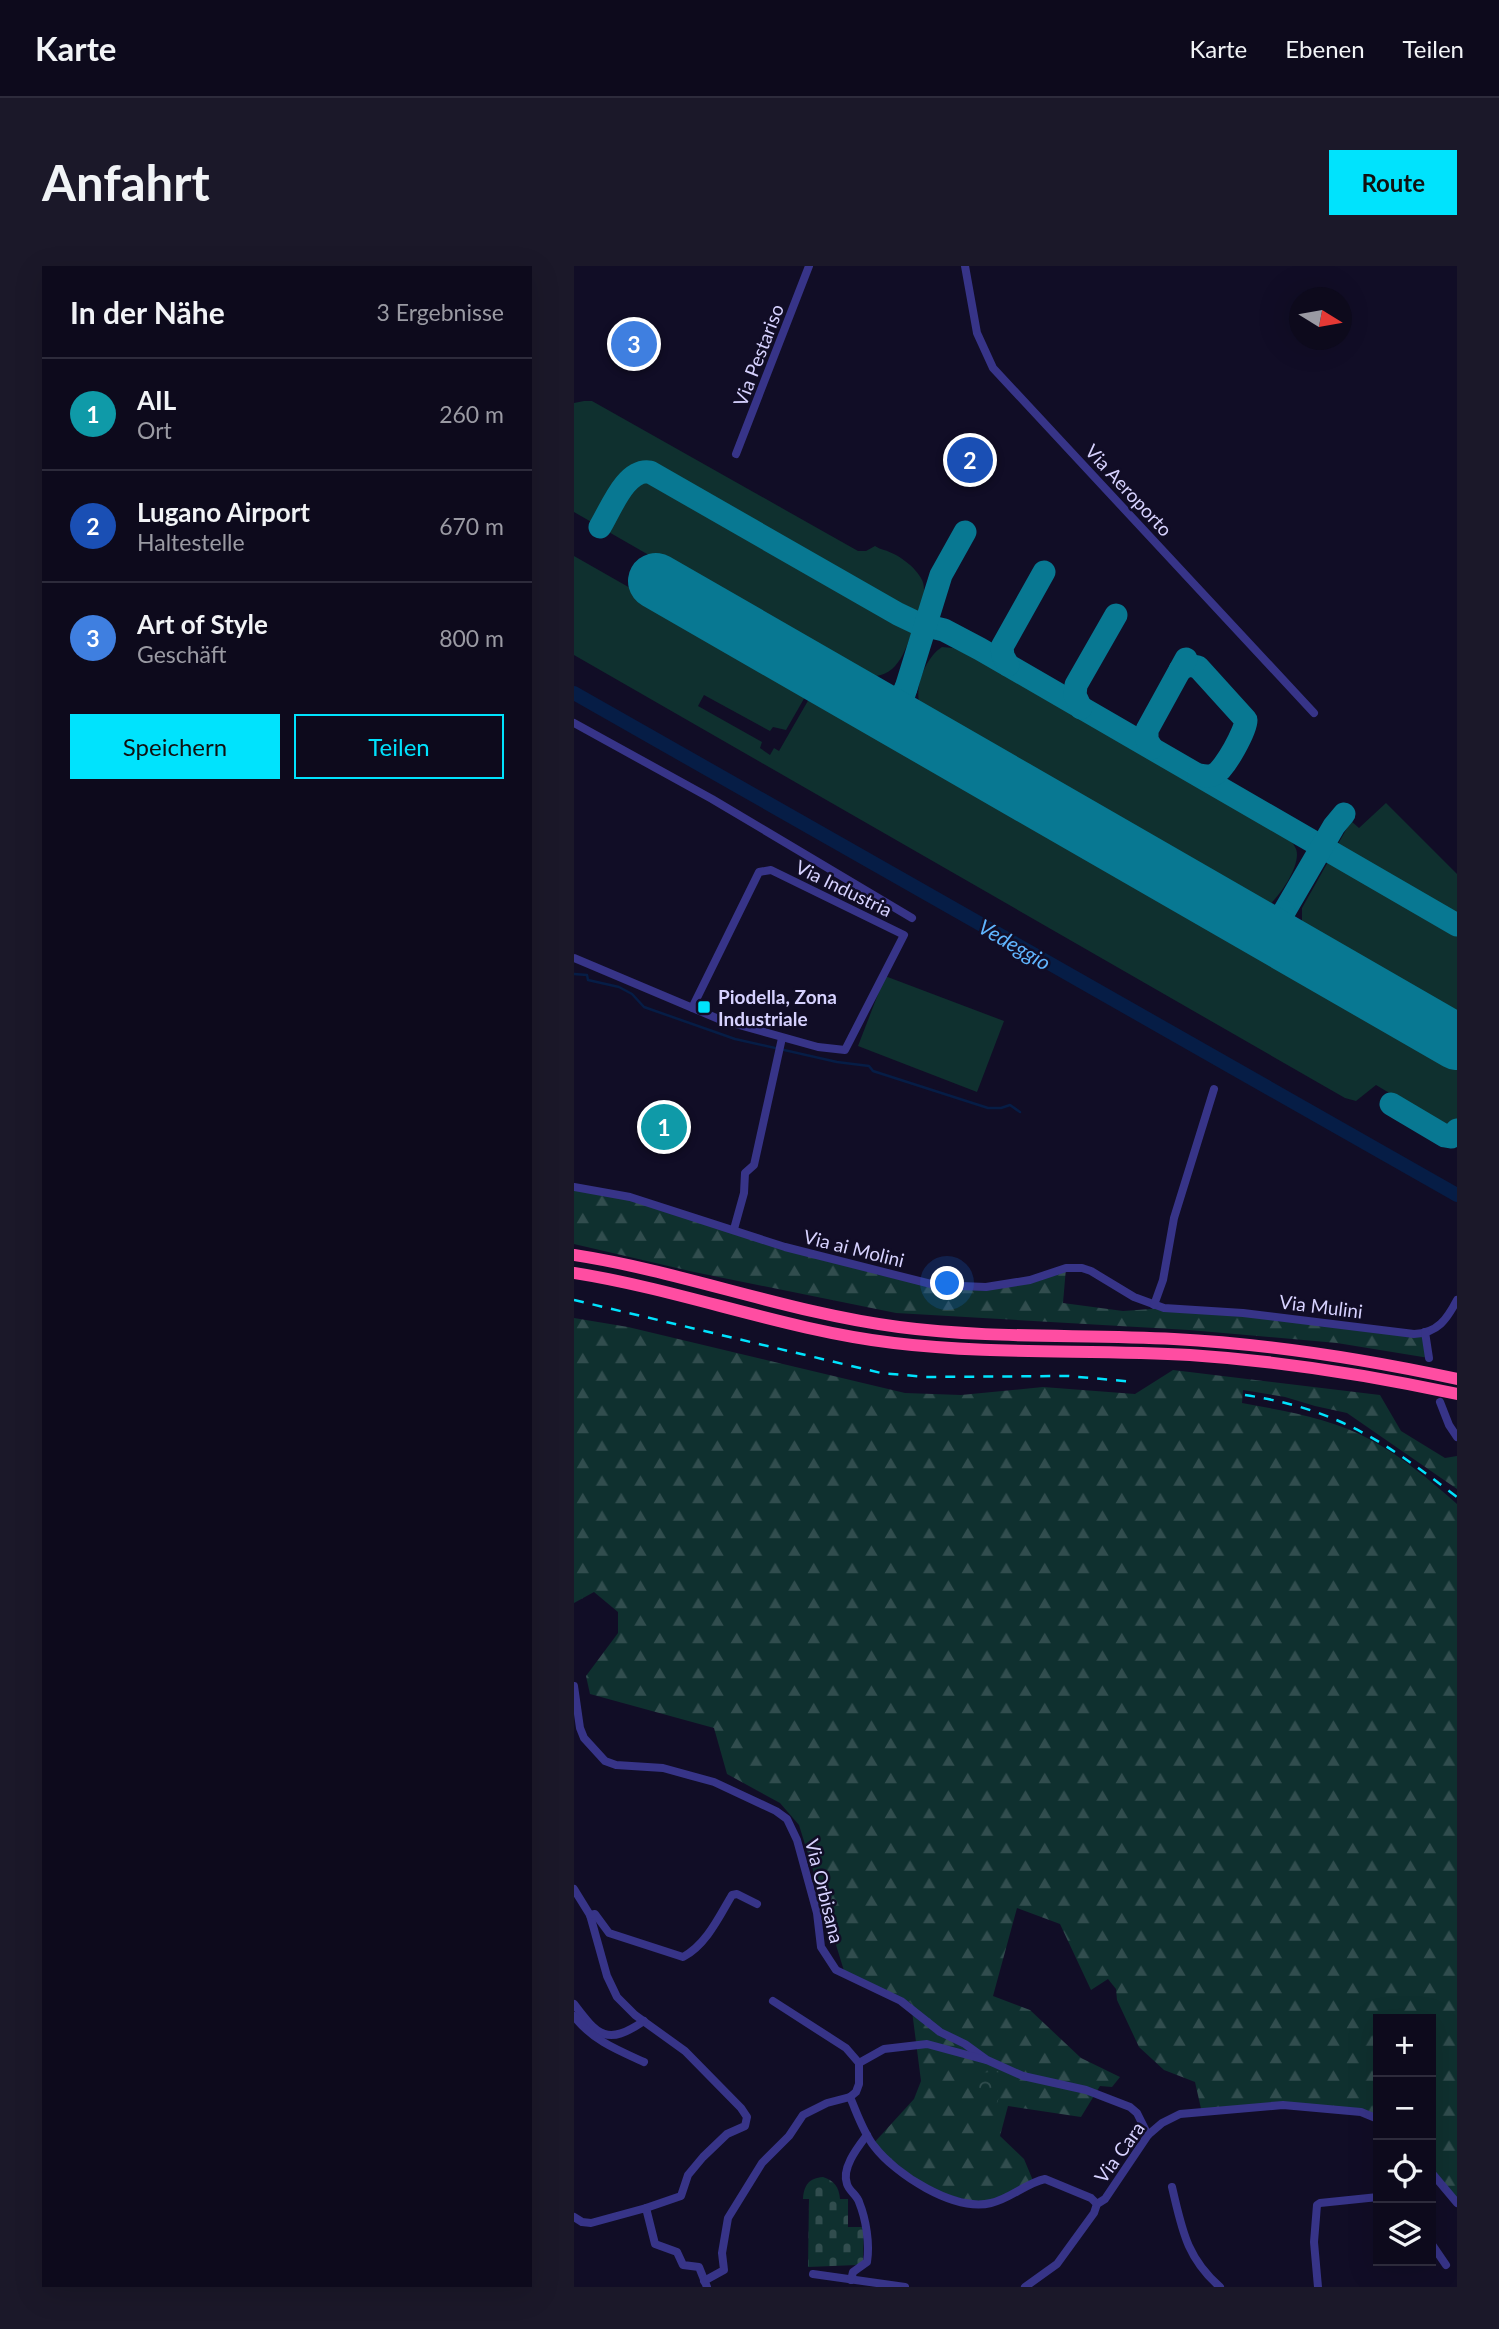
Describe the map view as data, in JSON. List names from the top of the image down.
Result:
{
  "streets": {
    "street": [
      "Via Pestariso",
      "Via Aeroporto",
      "Via Industria",
      "Via ai Molini",
      "Via Mulini",
      "Via Orbisana",
      "Via Cara"
    ]
  },
  "crossings": [
    ["Via ai Molini", "Via Mulini"],
    ["Via Orbisana", "Via Cara"]
  ],
  "water": ["Vedeggio"],
  "places": {
    "transit": ["Piodella, Zona Industriale"]
  },
  "north": "right",
  "page": {
    "header": "Karte",
    "nav": ["Karte", "Ebenen", "Teilen"],
    "buttons": [
      "Route",
      ["Speichern", "Teilen"]
    ],
    "title": "Anfahrt",
    "heading": ["In der Nähe", "3 Ergebnisse"],
    "pins": ["3", "2", "1"],
    "list": [
      {
        "mark": "1",
        "name": "AIL",
        "note": "Ort",
        "value": "260 m"
      },
      {
        "mark": "2",
        "name": "Lugano Airport",
        "note": "Haltestelle",
        "value": "670 m"
      },
      {
        "mark": "3",
        "name": "Art of Style",
        "note": "Geschäft",
        "value": "800 m"
      }
    ],
    "map_buttons": ["+", "−"]
  }
}
